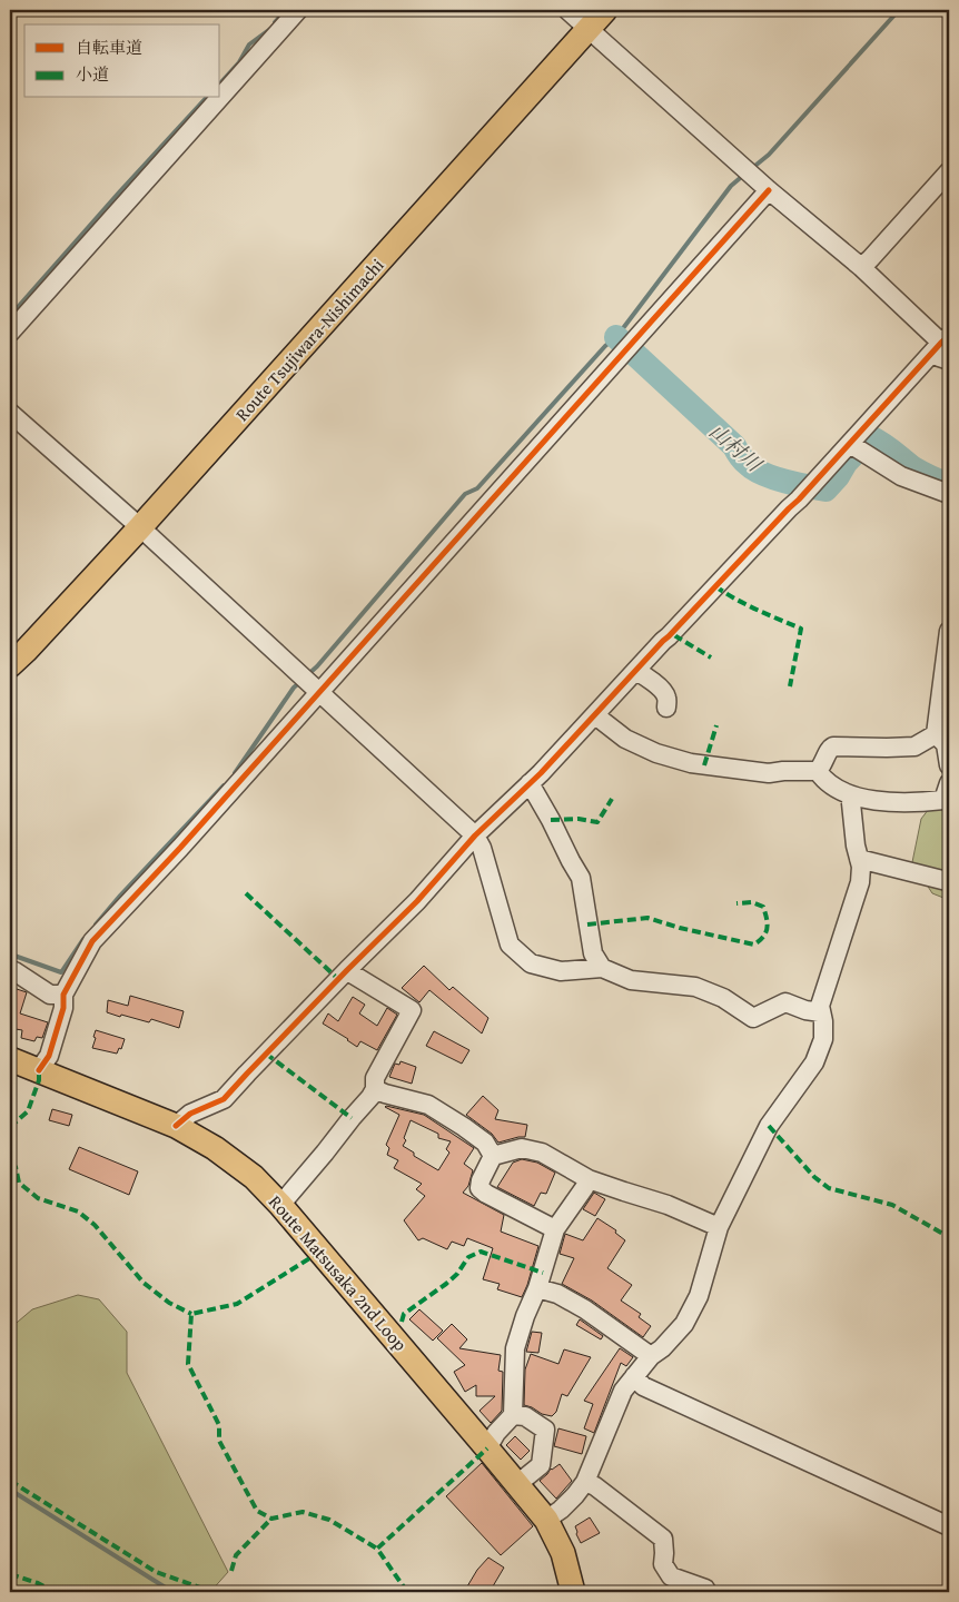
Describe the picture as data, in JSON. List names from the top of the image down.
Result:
{
  "streets": {
    "main road": ["Route Tsujiwara-Nishimachi", "Route Matsusaka 2nd Loop"]
  },
  "water": ["山村川"],
  "legend": ["自転車道", "小道"]
}
